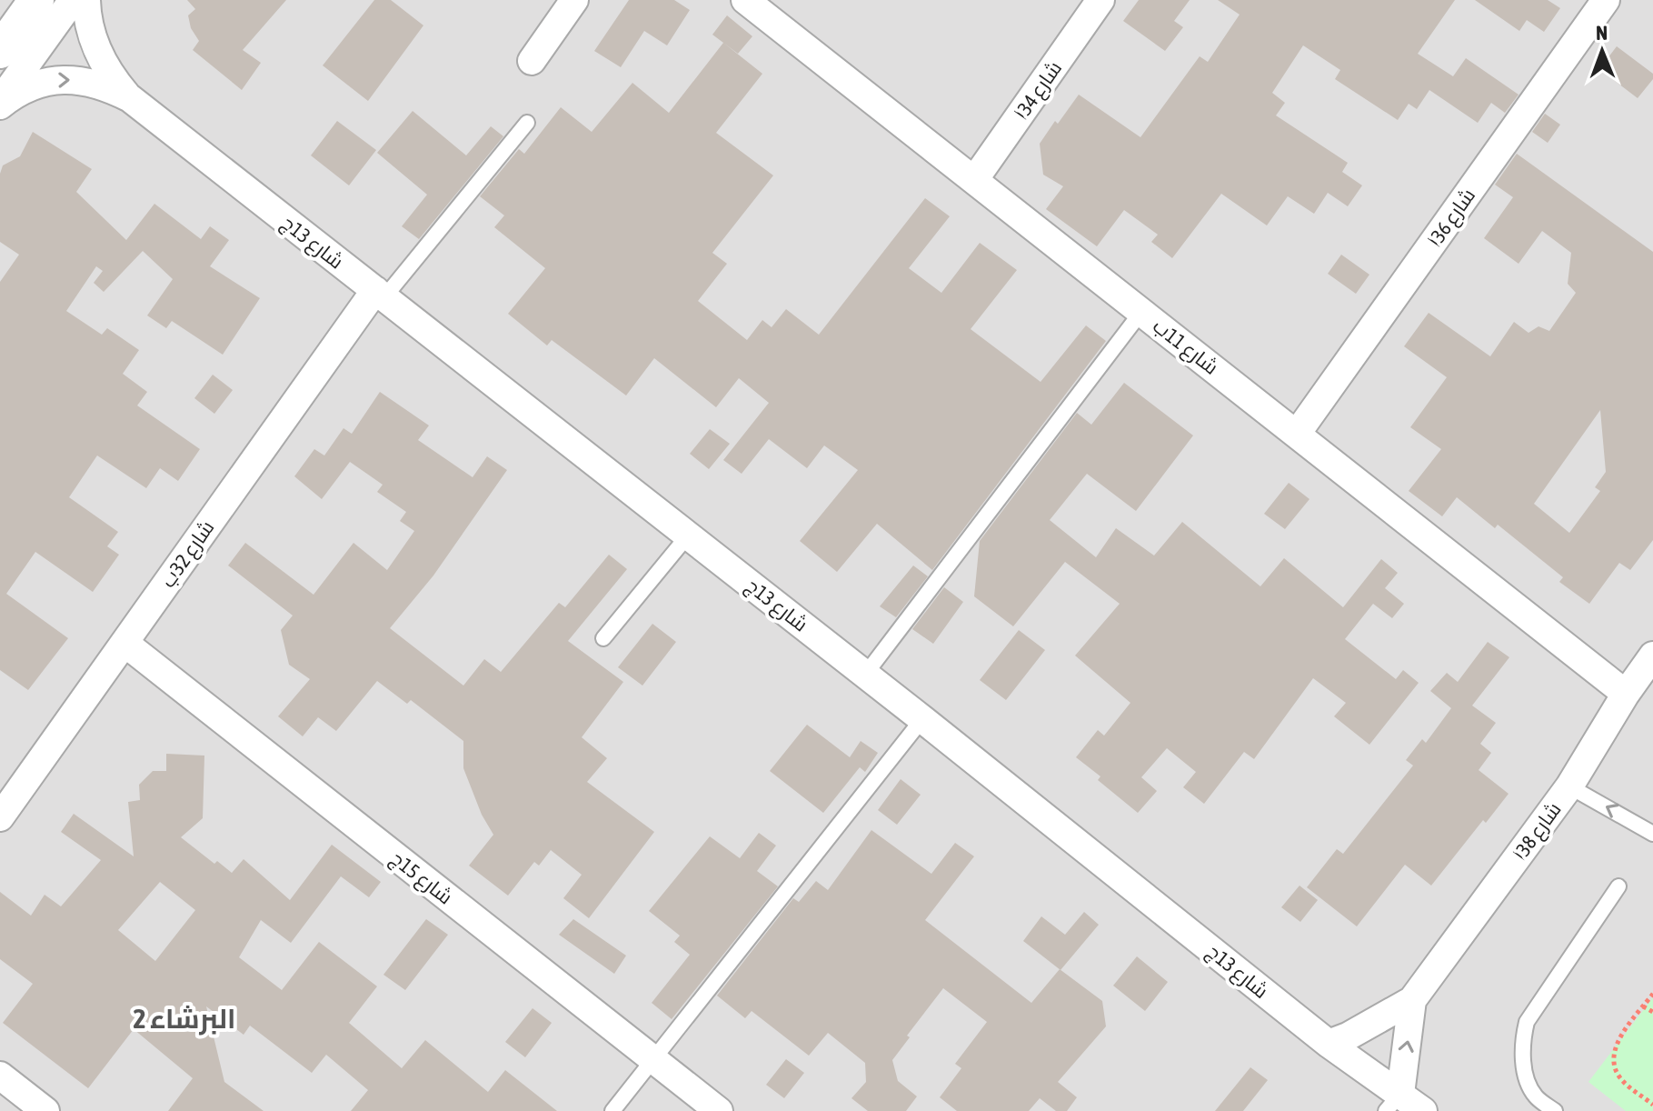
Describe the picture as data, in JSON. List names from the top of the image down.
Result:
{
  "streets": {
    "street": [
      "شارع 34ا",
      "شارع 36ا",
      "شارع 13ج",
      "شارع 11ب",
      "شارع 32ب",
      "شارع 38ا",
      "شارع 15ج"
    ]
  },
  "crossings": [
    ["شارع 34ا", "شارع 11ب"],
    ["شارع 36ا", "شارع 11ب"],
    ["شارع 13ج", "شارع 32ب"],
    ["شارع 13ج", "شارع 38ا"],
    ["شارع 11ب", "شارع 38ا"],
    ["شارع 32ب", "شارع 15ج"]
  ],
  "districts": ["البرشاء 2"],
  "north": "top"
}
